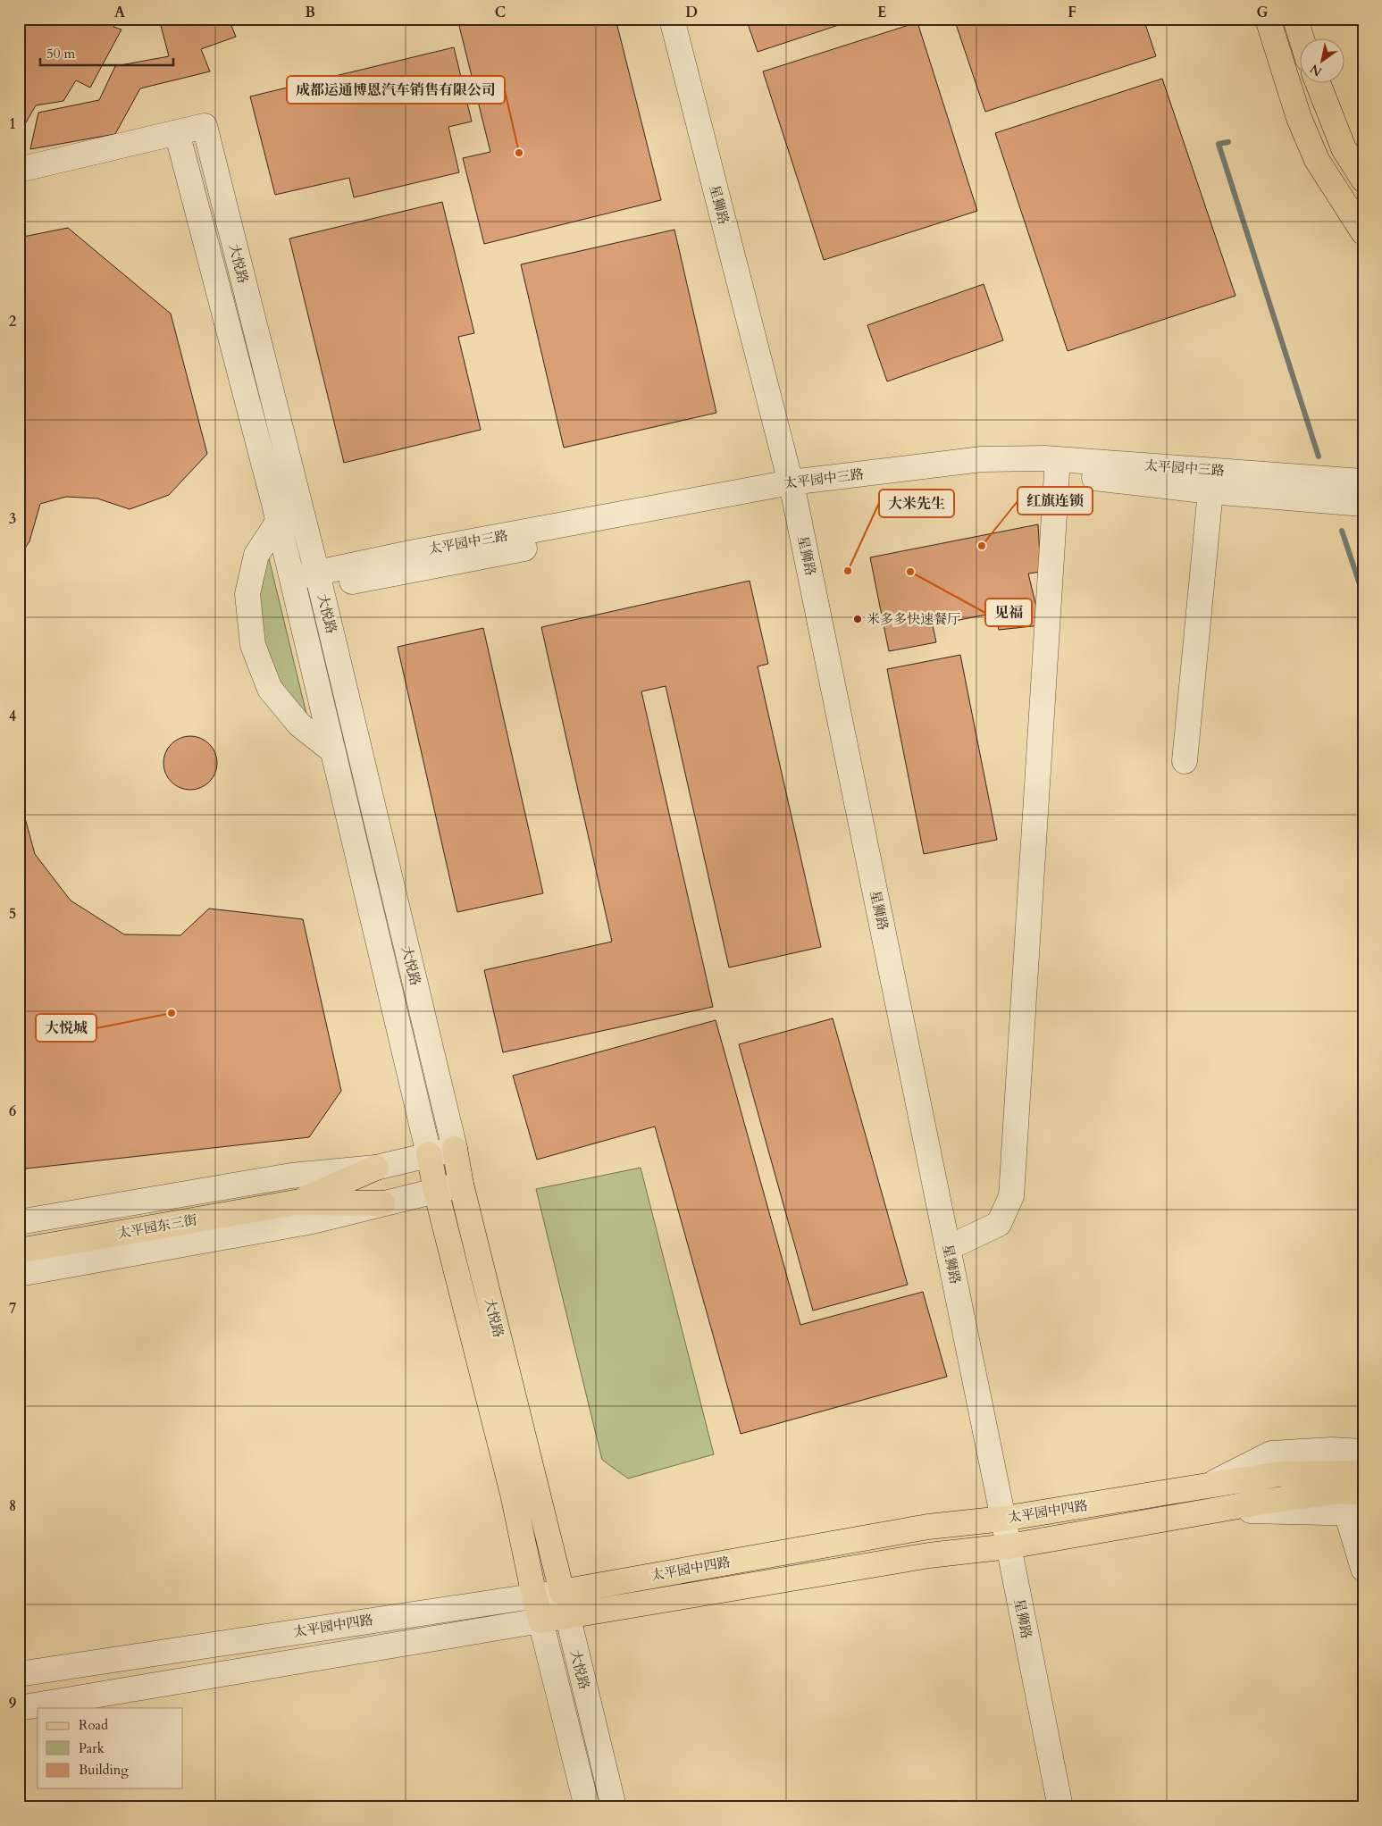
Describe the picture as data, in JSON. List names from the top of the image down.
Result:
{
  "streets": {
    "main road": ["大悦路", "太平园东三街", "太平园中四路"],
    "street": ["星狮路", "太平园中三路"]
  },
  "crossings": [
    ["星狮路", "太平园中三路"],
    ["星狮路", "太平园中四路"],
    ["大悦路", "太平园中三路"],
    ["大悦路", "太平园中四路"]
  ],
  "places": [
    "成都运通博恩汽车销售有限公司",
    "红旗连锁",
    "大米先生",
    "见福",
    "米多多快速餐厅",
    "大悦城"
  ],
  "legend": ["Road", "Park", "Building"],
  "scale_bar": "50 m",
  "north": "bottom left",
  "grid": {
    "columns": [
      "A",
      "B",
      "C",
      "D",
      "E",
      "F",
      "G"
    ],
    "rows": [
      "1",
      "2",
      "3",
      "4",
      "5",
      "6",
      "7",
      "8",
      "9"
    ]
  }
}
